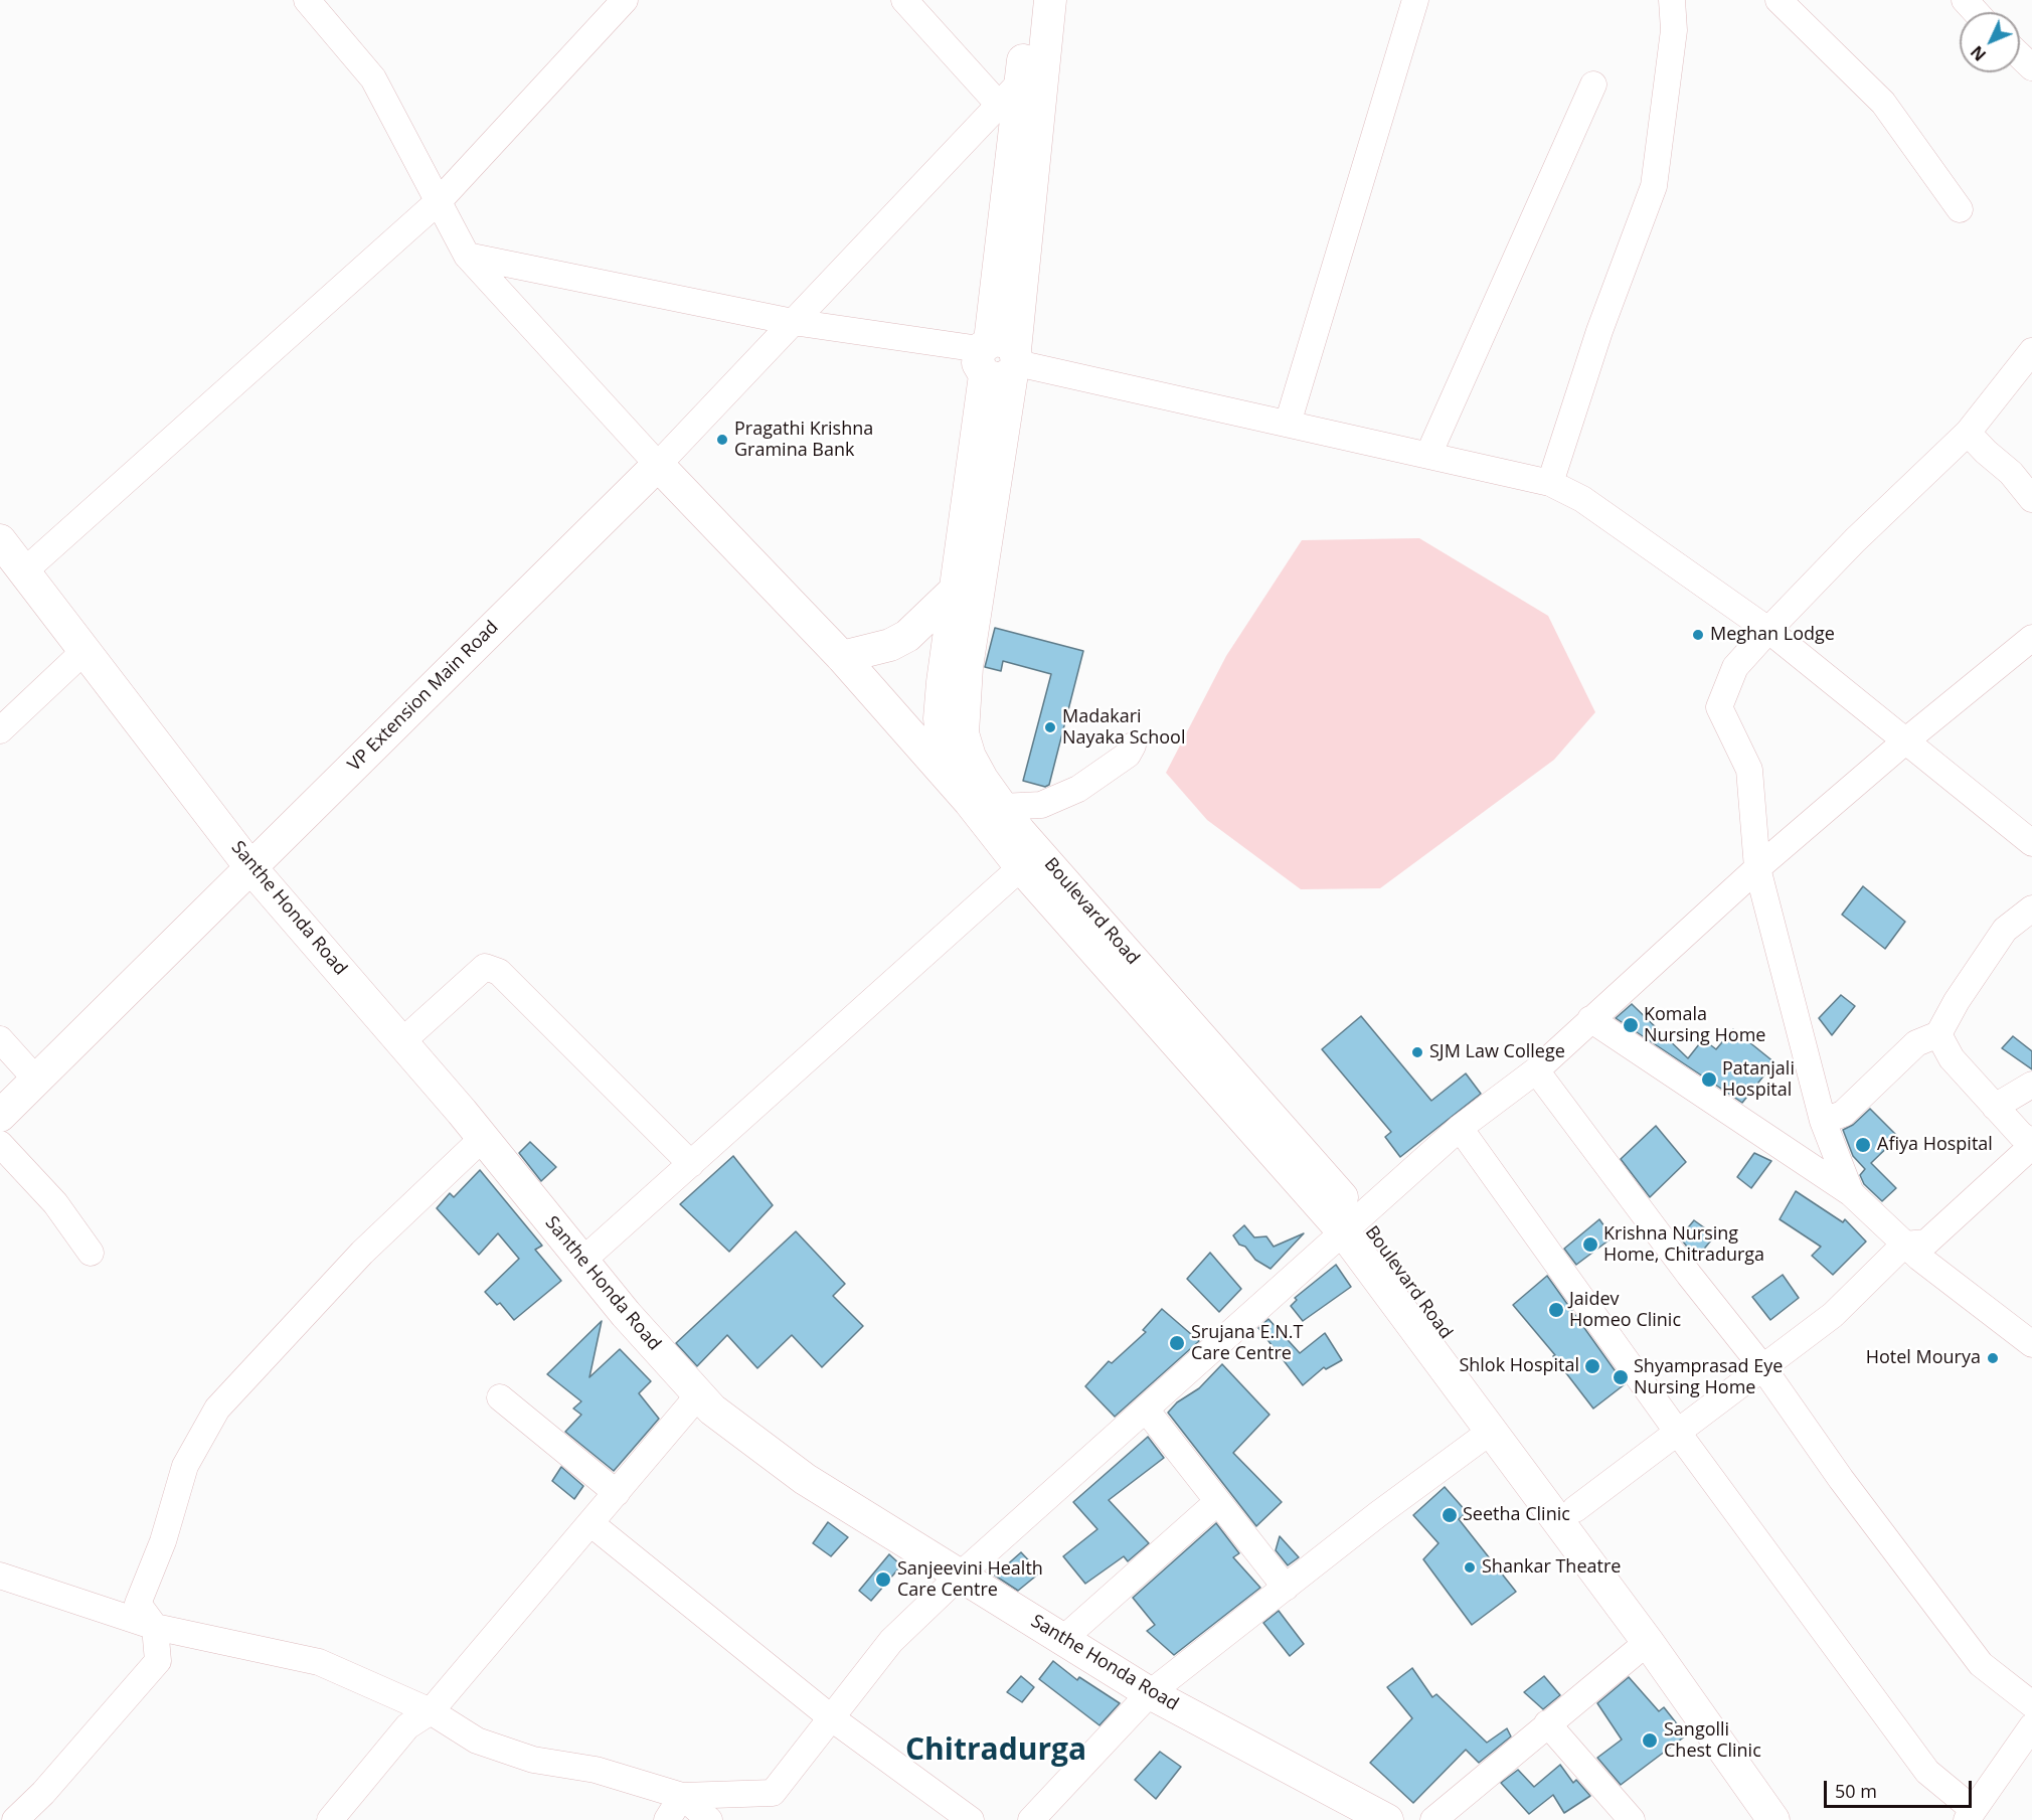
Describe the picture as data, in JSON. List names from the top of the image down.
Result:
{
  "streets": {
    "main road": ["VP Extension Main Road", "Santhe Honda Road", "Boulevard Road"]
  },
  "crossings": [
    ["VP Extension Main Road", "Santhe Honda Road"]
  ],
  "districts": ["Chitradurga"],
  "places": [
    "Pragathi Krishna Gramina Bank",
    "Meghan Lodge",
    "Madakari Nayaka School",
    "Komala Nursing Home",
    "SJM Law College",
    "Patanjali Hospital",
    "Afiya Hospital",
    "Krishna Nursing Home, Chitradurga",
    "Jaidev Homeo Clinic",
    "Srujana E.N.T Care Centre",
    "Hotel Mourya",
    "Shlok Hospital",
    "Shyamprasad Eye Nursing Home",
    "Seetha Clinic",
    "Shankar Theatre",
    "Sanjeevini Health Care Centre",
    "Sangolli Chest Clinic"
  ],
  "scale_bar": "50 m",
  "north": "bottom left"
}
